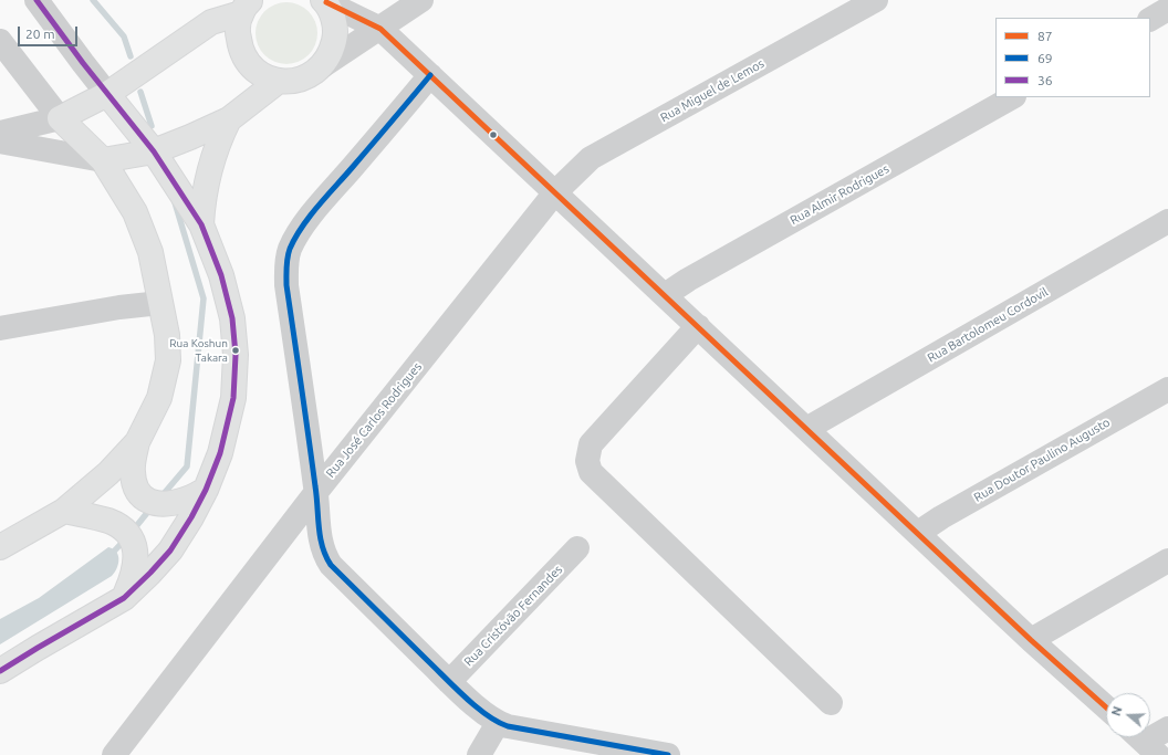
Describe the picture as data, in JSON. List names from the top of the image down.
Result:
{
  "streets": {
    "street": [
      "Rua Miguel de Lemos",
      "Rua Almir Rodrigues",
      "Rua Bartolomeu Cordovil",
      "Rua José Carlos Rodrigues",
      "Rua Doutor Paulino Augusto",
      "Rua Cristóvão Fernandes"
    ]
  },
  "crossings": [
    ["Rua Miguel de Lemos", "Rua José Carlos Rodrigues"]
  ],
  "places": ["Rua Koshun Takara"],
  "lines": ["transit line 36", "transit line 87", "transit line 69"],
  "legend": ["87", "69", "36"],
  "scale_bar": "20 m",
  "north": "left"
}
